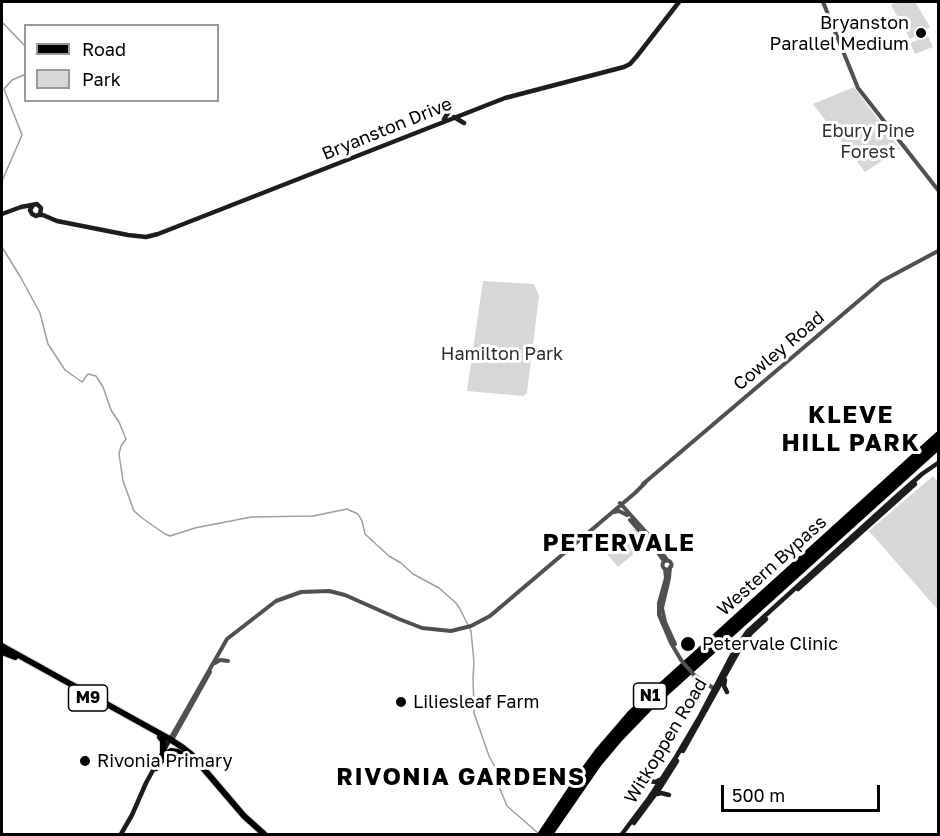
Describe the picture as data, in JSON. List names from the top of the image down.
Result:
{
  "streets": {
    "highway": ["Western Bypass", "N1"],
    "main road": ["Bryanston Drive", "M9", "Witkoppen Road"],
    "street": ["Cowley Road"]
  },
  "districts": ["KLEVE HILL PARK", "PETERVALE", "RIVONIA GARDENS"],
  "parks": ["Ebury Pine Forest", "Hamilton Park"],
  "places": [
    "Bryanston Parallel Medium",
    "Petervale Clinic",
    "Liliesleaf Farm",
    "Rivonia Primary"
  ],
  "legend": ["Road", "Park"],
  "scale_bar": "500 m"
}
